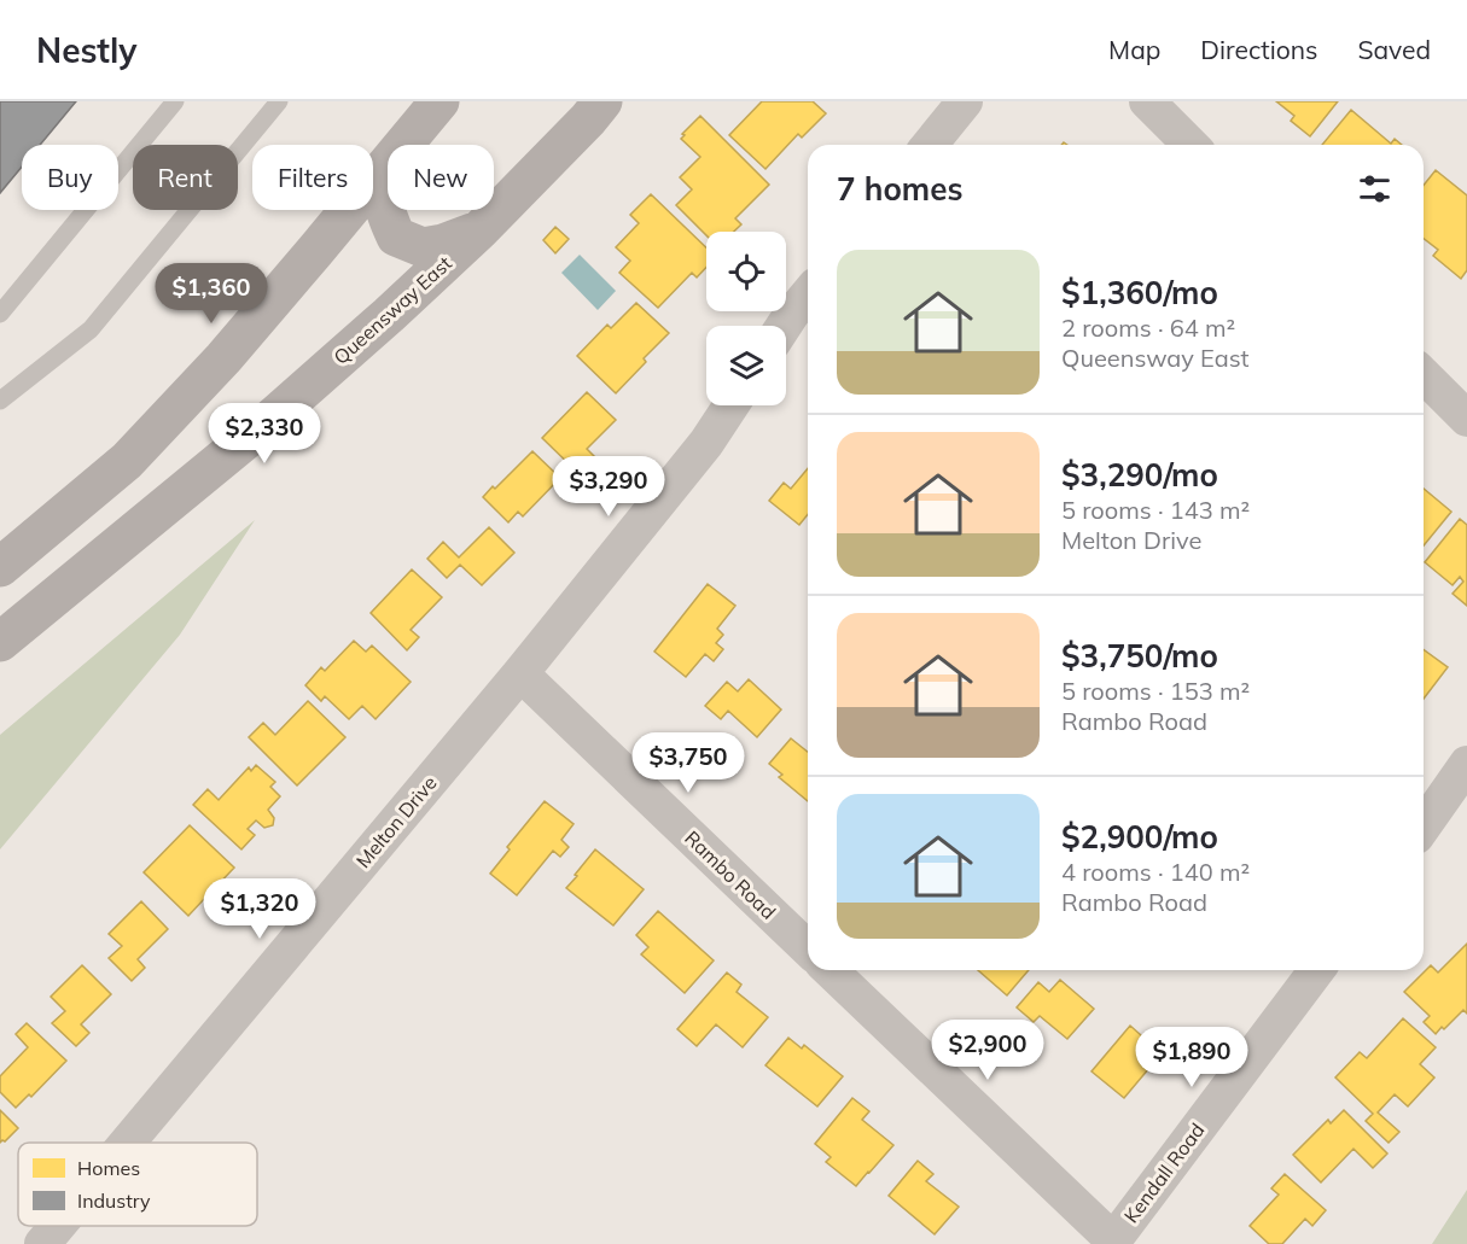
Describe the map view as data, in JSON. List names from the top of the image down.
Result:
{
  "streets": {
    "main road": ["Queensway East"],
    "street": ["Melton Drive", "Rambo Road", "Kendall Road"]
  },
  "crossings": [
    ["Melton Drive", "Rambo Road"]
  ],
  "legend": ["Homes", "Industry"],
  "page": {
    "header": "Nestly",
    "nav": ["Map", "Directions", "Saved"],
    "chip": [
      "Buy",
      "Rent",
      "Filters",
      "New"
    ],
    "heading": "7 homes",
    "list": [
      {
        "name": "$1,360/mo",
        "note": "2 rooms · 64 m² · Queensway East"
      },
      {
        "name": "$3,290/mo",
        "note": "5 rooms · 143 m² · Melton Drive"
      },
      {
        "name": "$3,750/mo",
        "note": "5 rooms · 153 m² · Rambo Road"
      },
      {
        "name": "$2,900/mo",
        "note": "4 rooms · 140 m² · Rambo Road"
      }
    ],
    "price": [
      "$1,360",
      "$2,330",
      "$3,290",
      "$3,750",
      "$1,320",
      "$2,900",
      "$1,890"
    ]
  }
}
